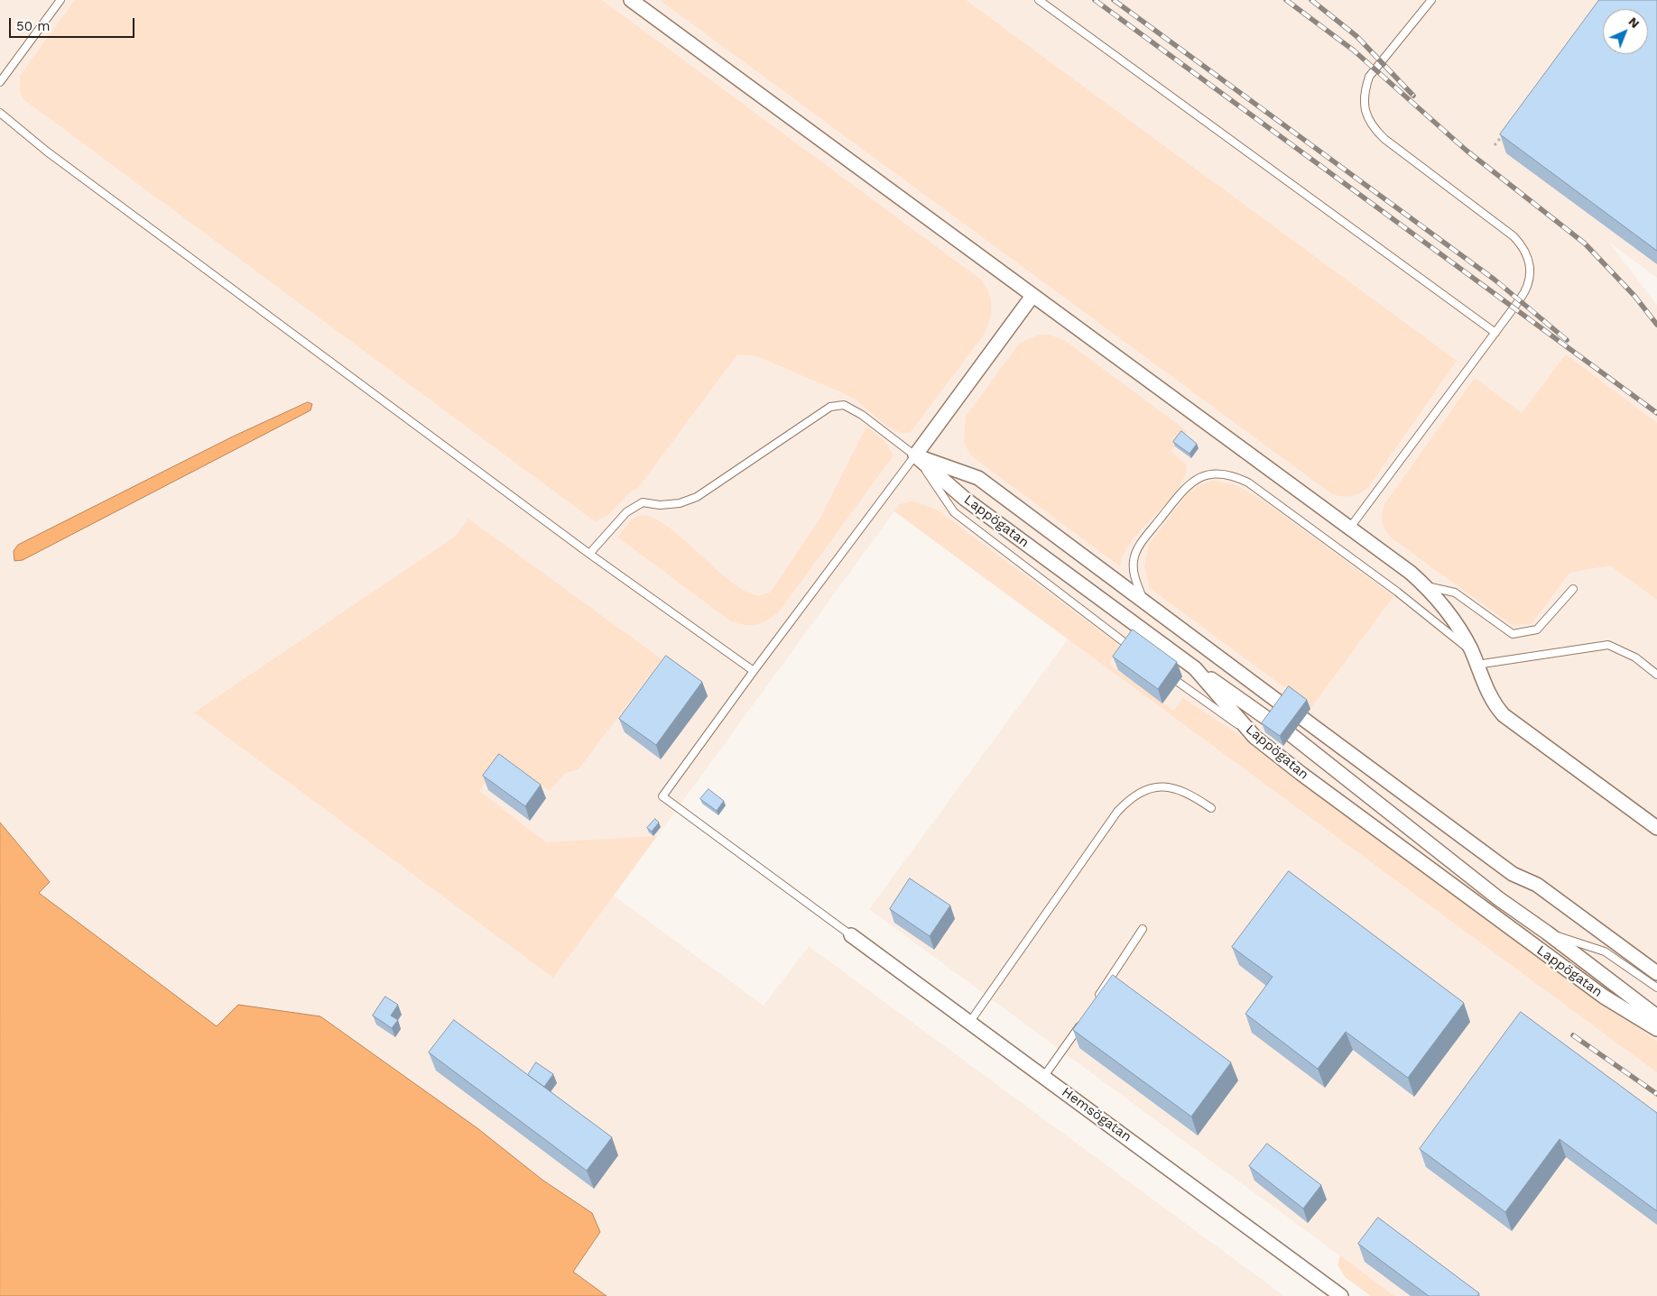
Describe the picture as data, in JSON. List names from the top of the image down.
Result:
{
  "streets": {
    "street": ["Lappögatan", "Hemsögatan"]
  },
  "scale_bar": "50 m",
  "north": "top right"
}
